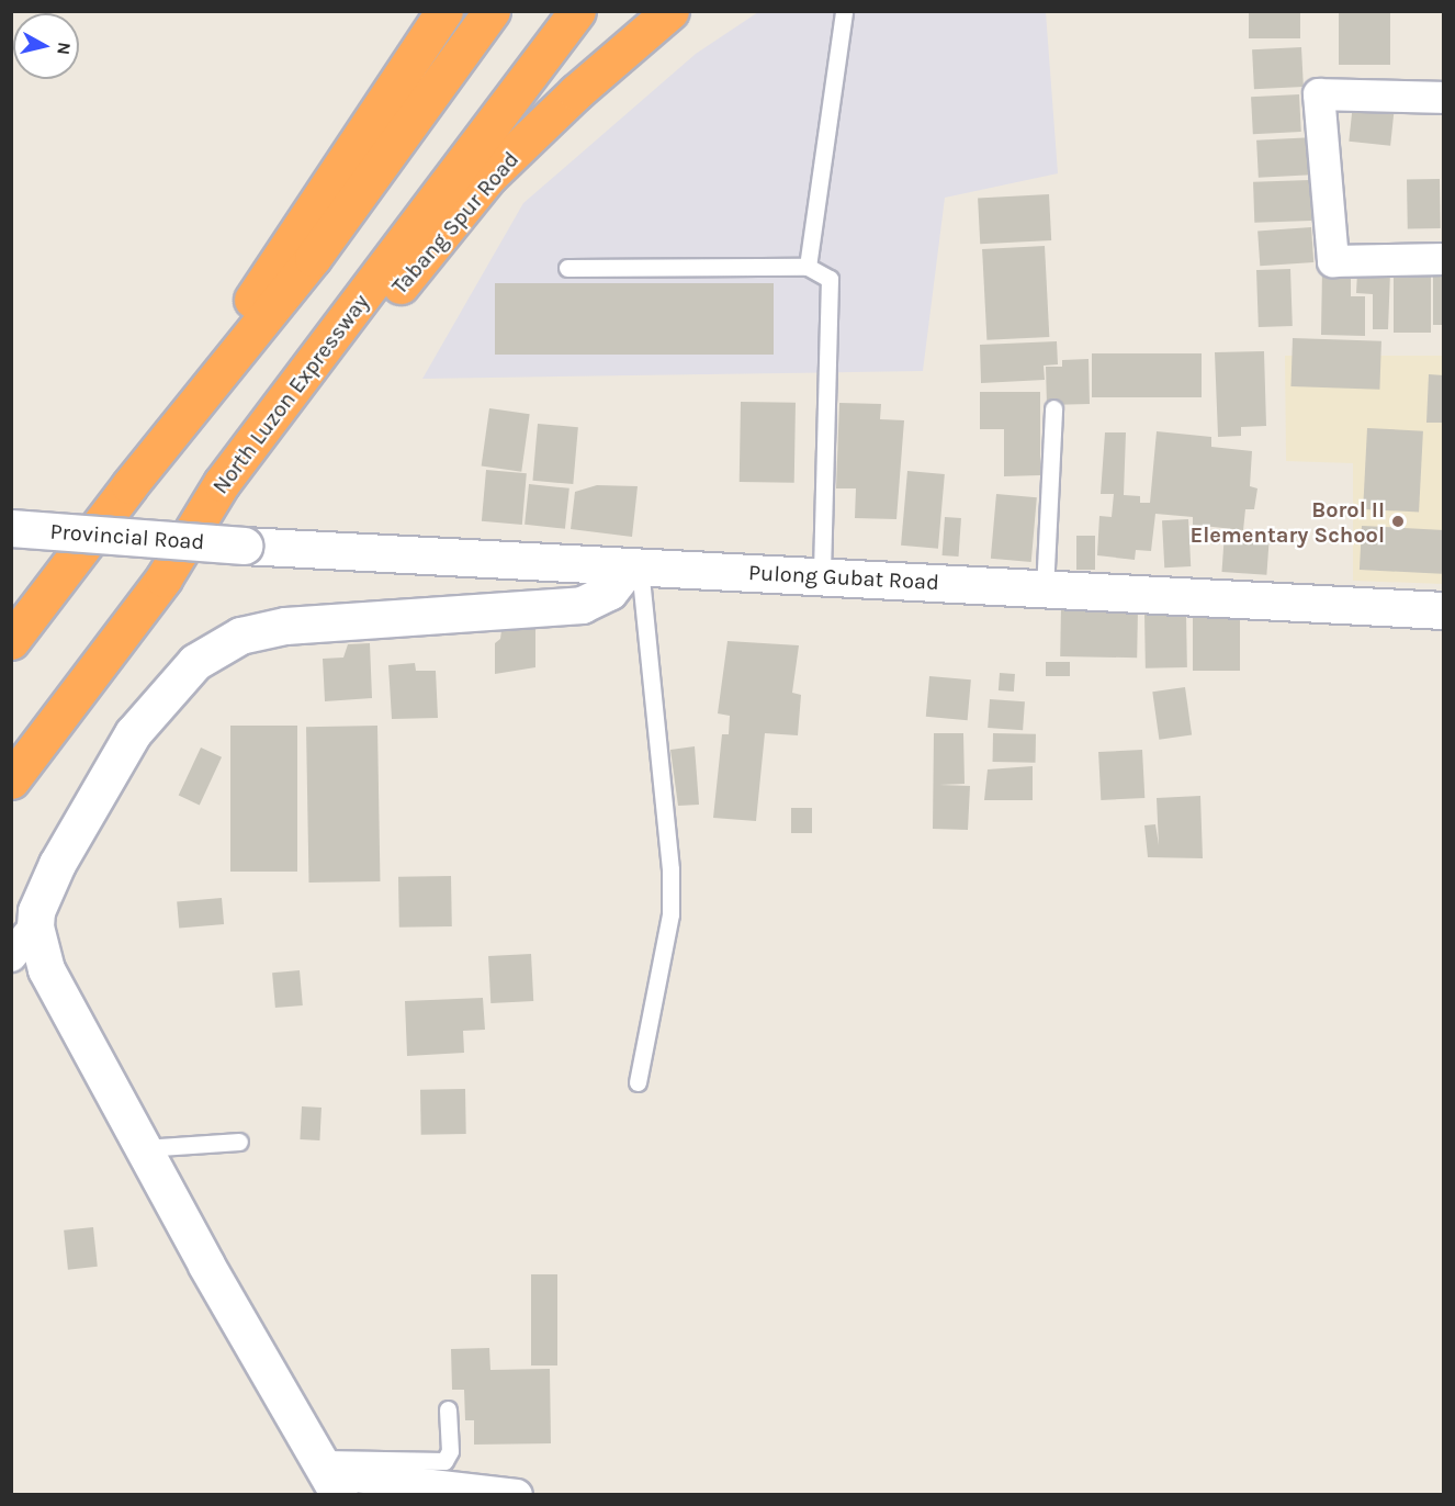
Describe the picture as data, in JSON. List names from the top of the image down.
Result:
{
  "streets": {
    "highway": ["Tabang Spur Road", "North Luzon Expressway"],
    "main road": ["Provincial Road", "Pulong Gubat Road"]
  },
  "crossings": [
    ["Tabang Spur Road", "North Luzon Expressway"],
    ["Provincial Road", "Pulong Gubat Road"]
  ],
  "places": ["Borol II Elementary School"],
  "north": "right"
}
